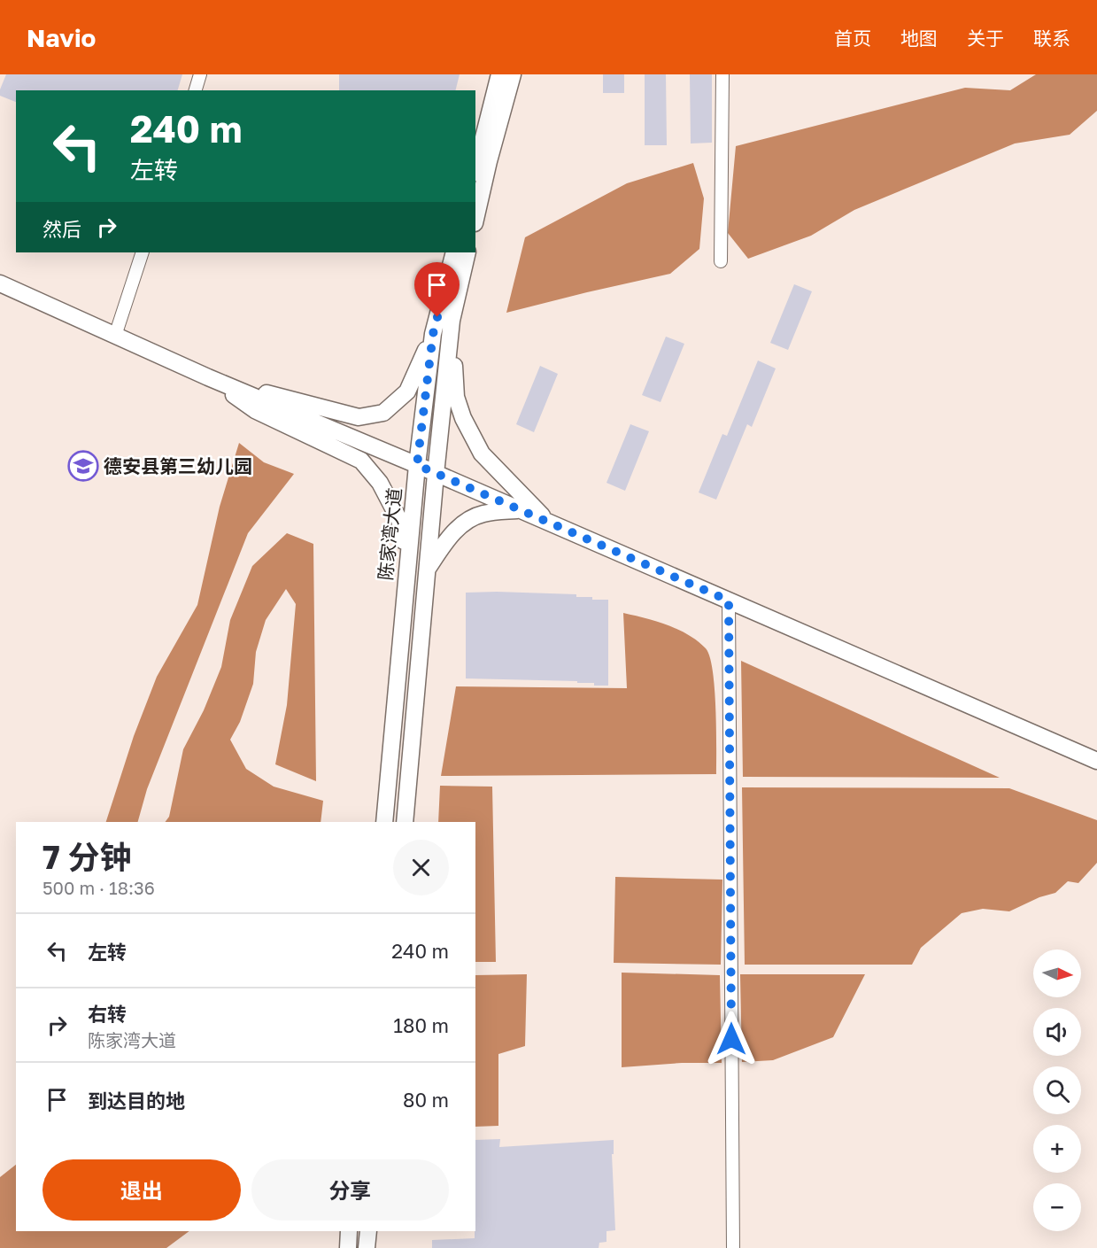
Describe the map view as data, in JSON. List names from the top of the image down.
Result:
{
  "streets": {
    "main road": ["陈家湾大道"]
  },
  "places": {
    "school or university": ["德安县第三幼儿园"]
  },
  "north": "right",
  "page": {
    "header": "Navio",
    "nav": [
      "首页",
      "地图",
      "关于",
      "联系"
    ],
    "turn": ["240 m", "左转"],
    "then": "然后",
    "heading": ["7 分钟", "500 m · 18:36"],
    "list": [
      {
        "name": "左转",
        "value": "240 m"
      },
      {
        "name": "右转",
        "note": "陈家湾大道",
        "value": "180 m"
      },
      {
        "name": "到达目的地",
        "value": "80 m"
      }
    ],
    "map_buttons": ["+", "−"],
    "buttons": ["退出", "分享"]
  }
}
